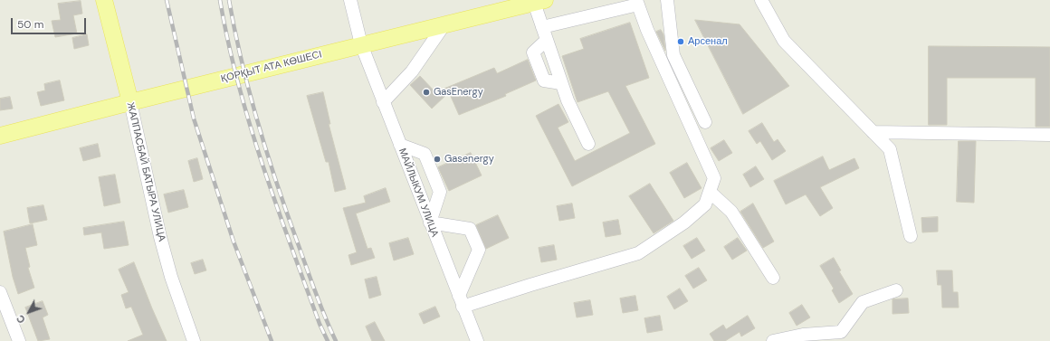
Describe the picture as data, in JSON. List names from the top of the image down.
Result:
{
  "streets": {
    "main road": ["ҚОРҚЫТ АТА КӨШЕСІ", "ЖАППАСБАЙ БАТЫРА УЛИЦА"],
    "street": ["МАЙЛЫКУМ УЛИЦА"]
  },
  "crossings": [
    ["ҚОРҚЫТ АТА КӨШЕСІ", "ЖАППАСБАЙ БАТЫРА УЛИЦА"],
    ["ҚОРҚЫТ АТА КӨШЕСІ", "МАЙЛЫКУМ УЛИЦА"]
  ],
  "places": ["Арсенал", "GasEnergy", "Gasenergy"],
  "scale_bar": "50 m",
  "north": "bottom left"
}
